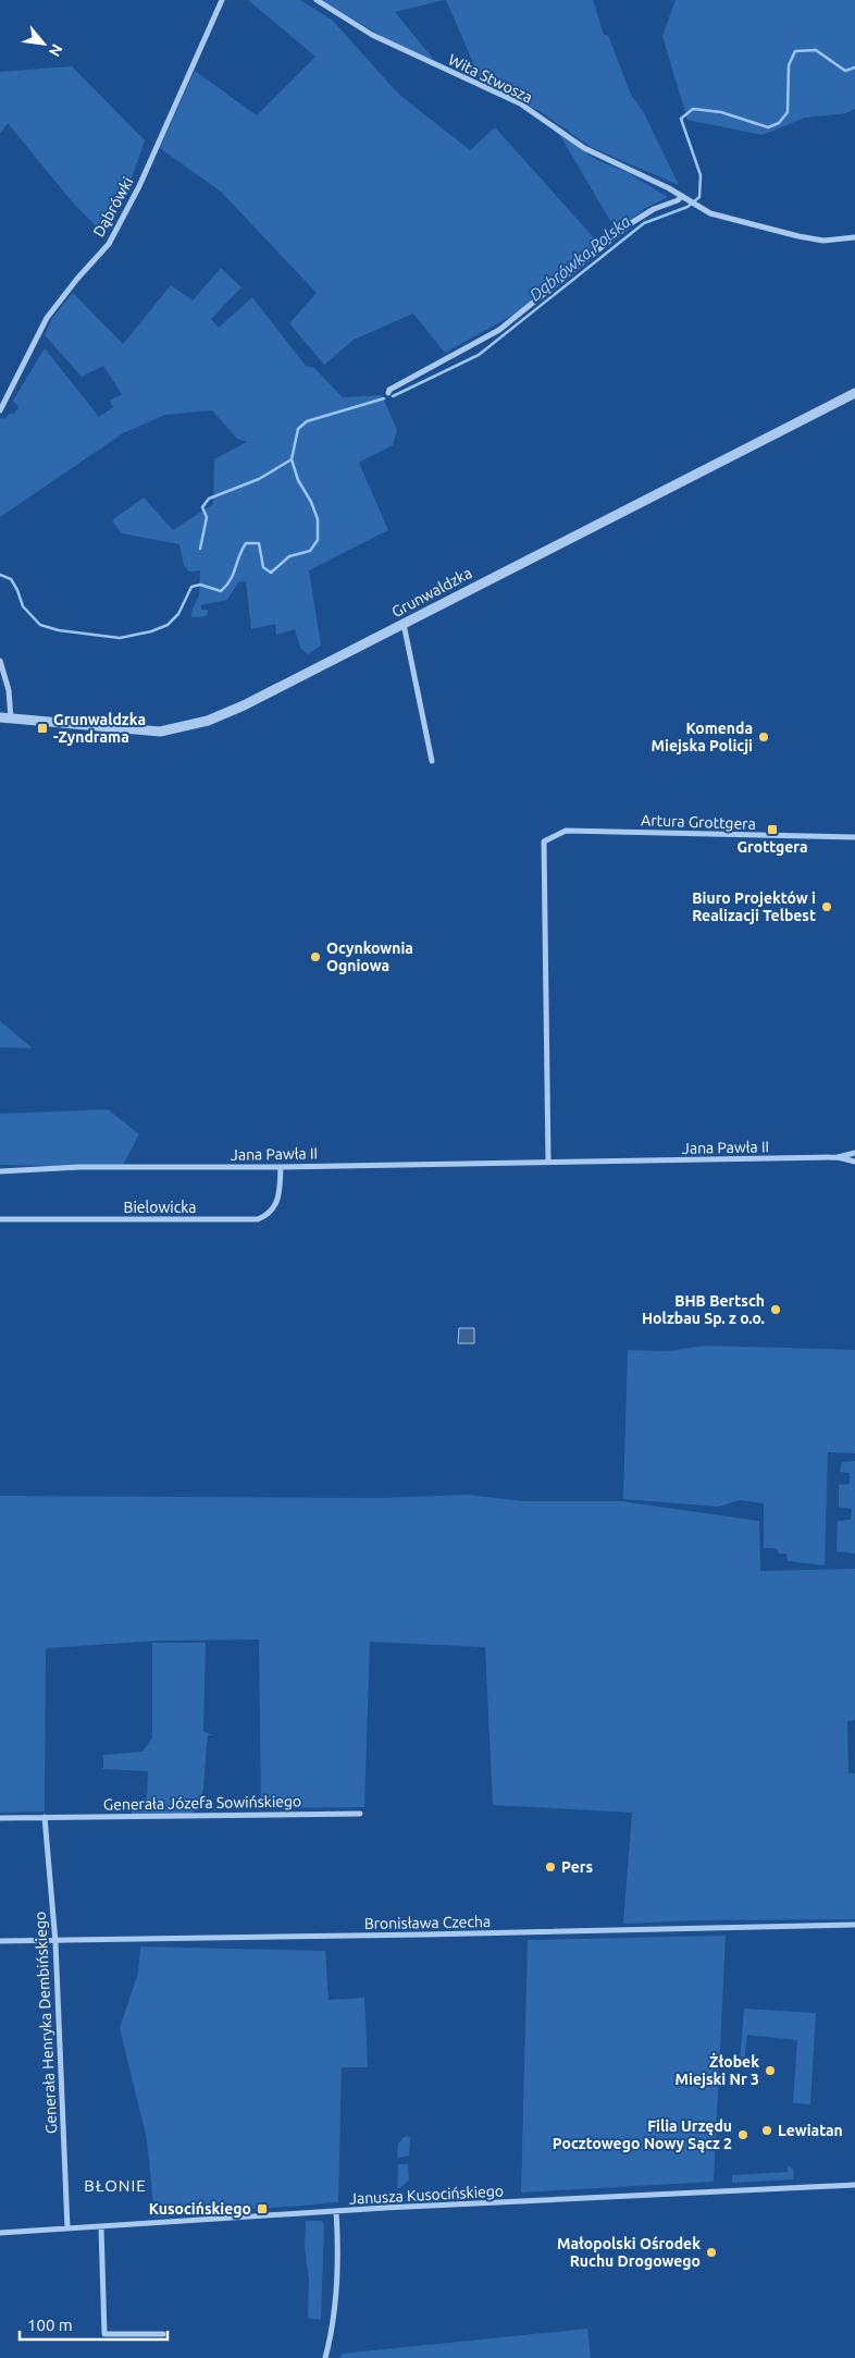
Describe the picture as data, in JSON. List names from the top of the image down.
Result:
{
  "streets": {
    "street": [
      "Wita Stwosza",
      "Dąbrówki",
      "Grunwaldzka",
      "Artura Grottgera",
      "Jana Pawła II",
      "Bielowicka",
      "Generała Józefa Sowińskiego",
      "Bronisława Czecha",
      "Generała Henryka Dembińskiego",
      "Janusza Kusocińskiego"
    ]
  },
  "crossings": [
    ["Artura Grottgera", "Jana Pawła II"],
    ["Jana Pawła II", "Bielowicka"],
    ["Generała Józefa Sowińskiego", "Generała Henryka Dembińskiego"],
    ["Bronisława Czecha", "Generała Henryka Dembińskiego"],
    ["Generała Henryka Dembińskiego", "Janusza Kusocińskiego"]
  ],
  "districts": ["BŁONIE"],
  "water": ["Dąbrówka Polska"],
  "places": {
    "transit": ["Grunwaldzka -Zyndrama", "Grottgera", "Kusocińskiego"],
    "other": [
      "Komenda Miejska Policji",
      "Biuro Projektów i Realizacji Telbest",
      "Ocynkownia Ogniowa",
      "BHB Bertsch Holzbau Sp. z o.o.",
      "Pers",
      "Żłobek Miejski Nr 3",
      "Lewiatan",
      "Filia Urzędu Pocztowego Nowy Sącz 2",
      "Małopolski Ośrodek Ruchu Drogowego"
    ]
  },
  "scale_bar": "100 m",
  "north": "bottom right"
}
